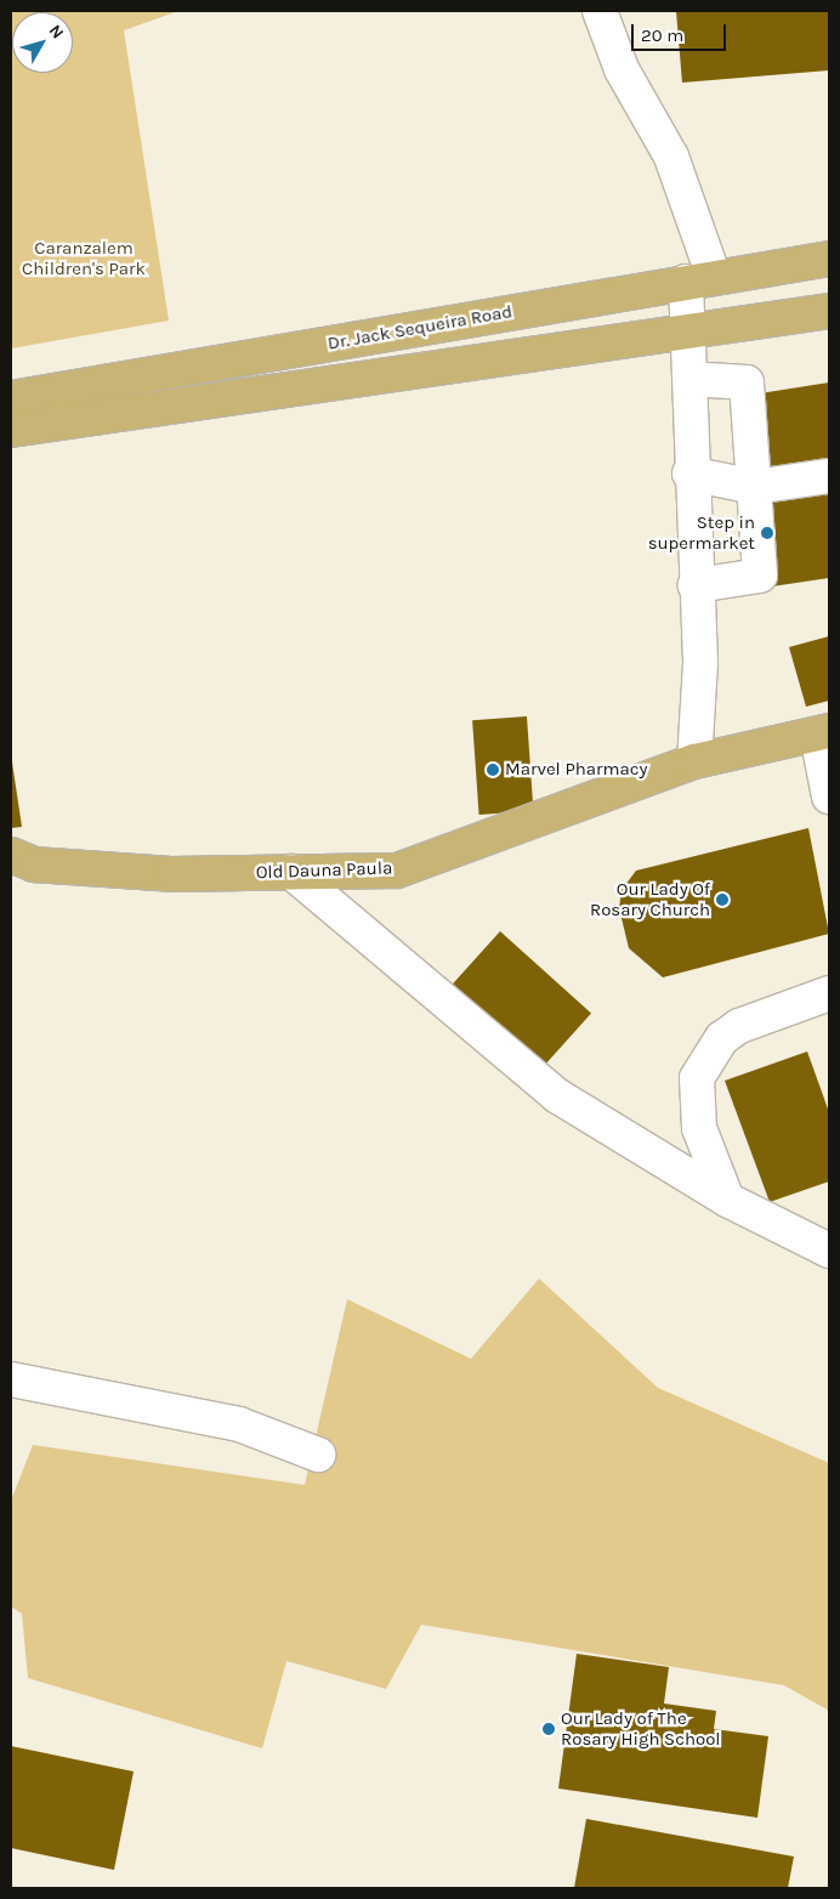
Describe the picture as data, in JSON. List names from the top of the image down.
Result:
{
  "streets": {
    "main road": ["Dr. Jack Sequeira Road", "Old Dauna Paula"]
  },
  "parks": ["Caranzalem Children's Park"],
  "places": [
    "Step in supermarket",
    "Marvel Pharmacy",
    "Our Lady Of Rosary Church",
    "Our Lady of The Rosary High School"
  ],
  "scale_bar": "20 m",
  "north": "top right"
}
